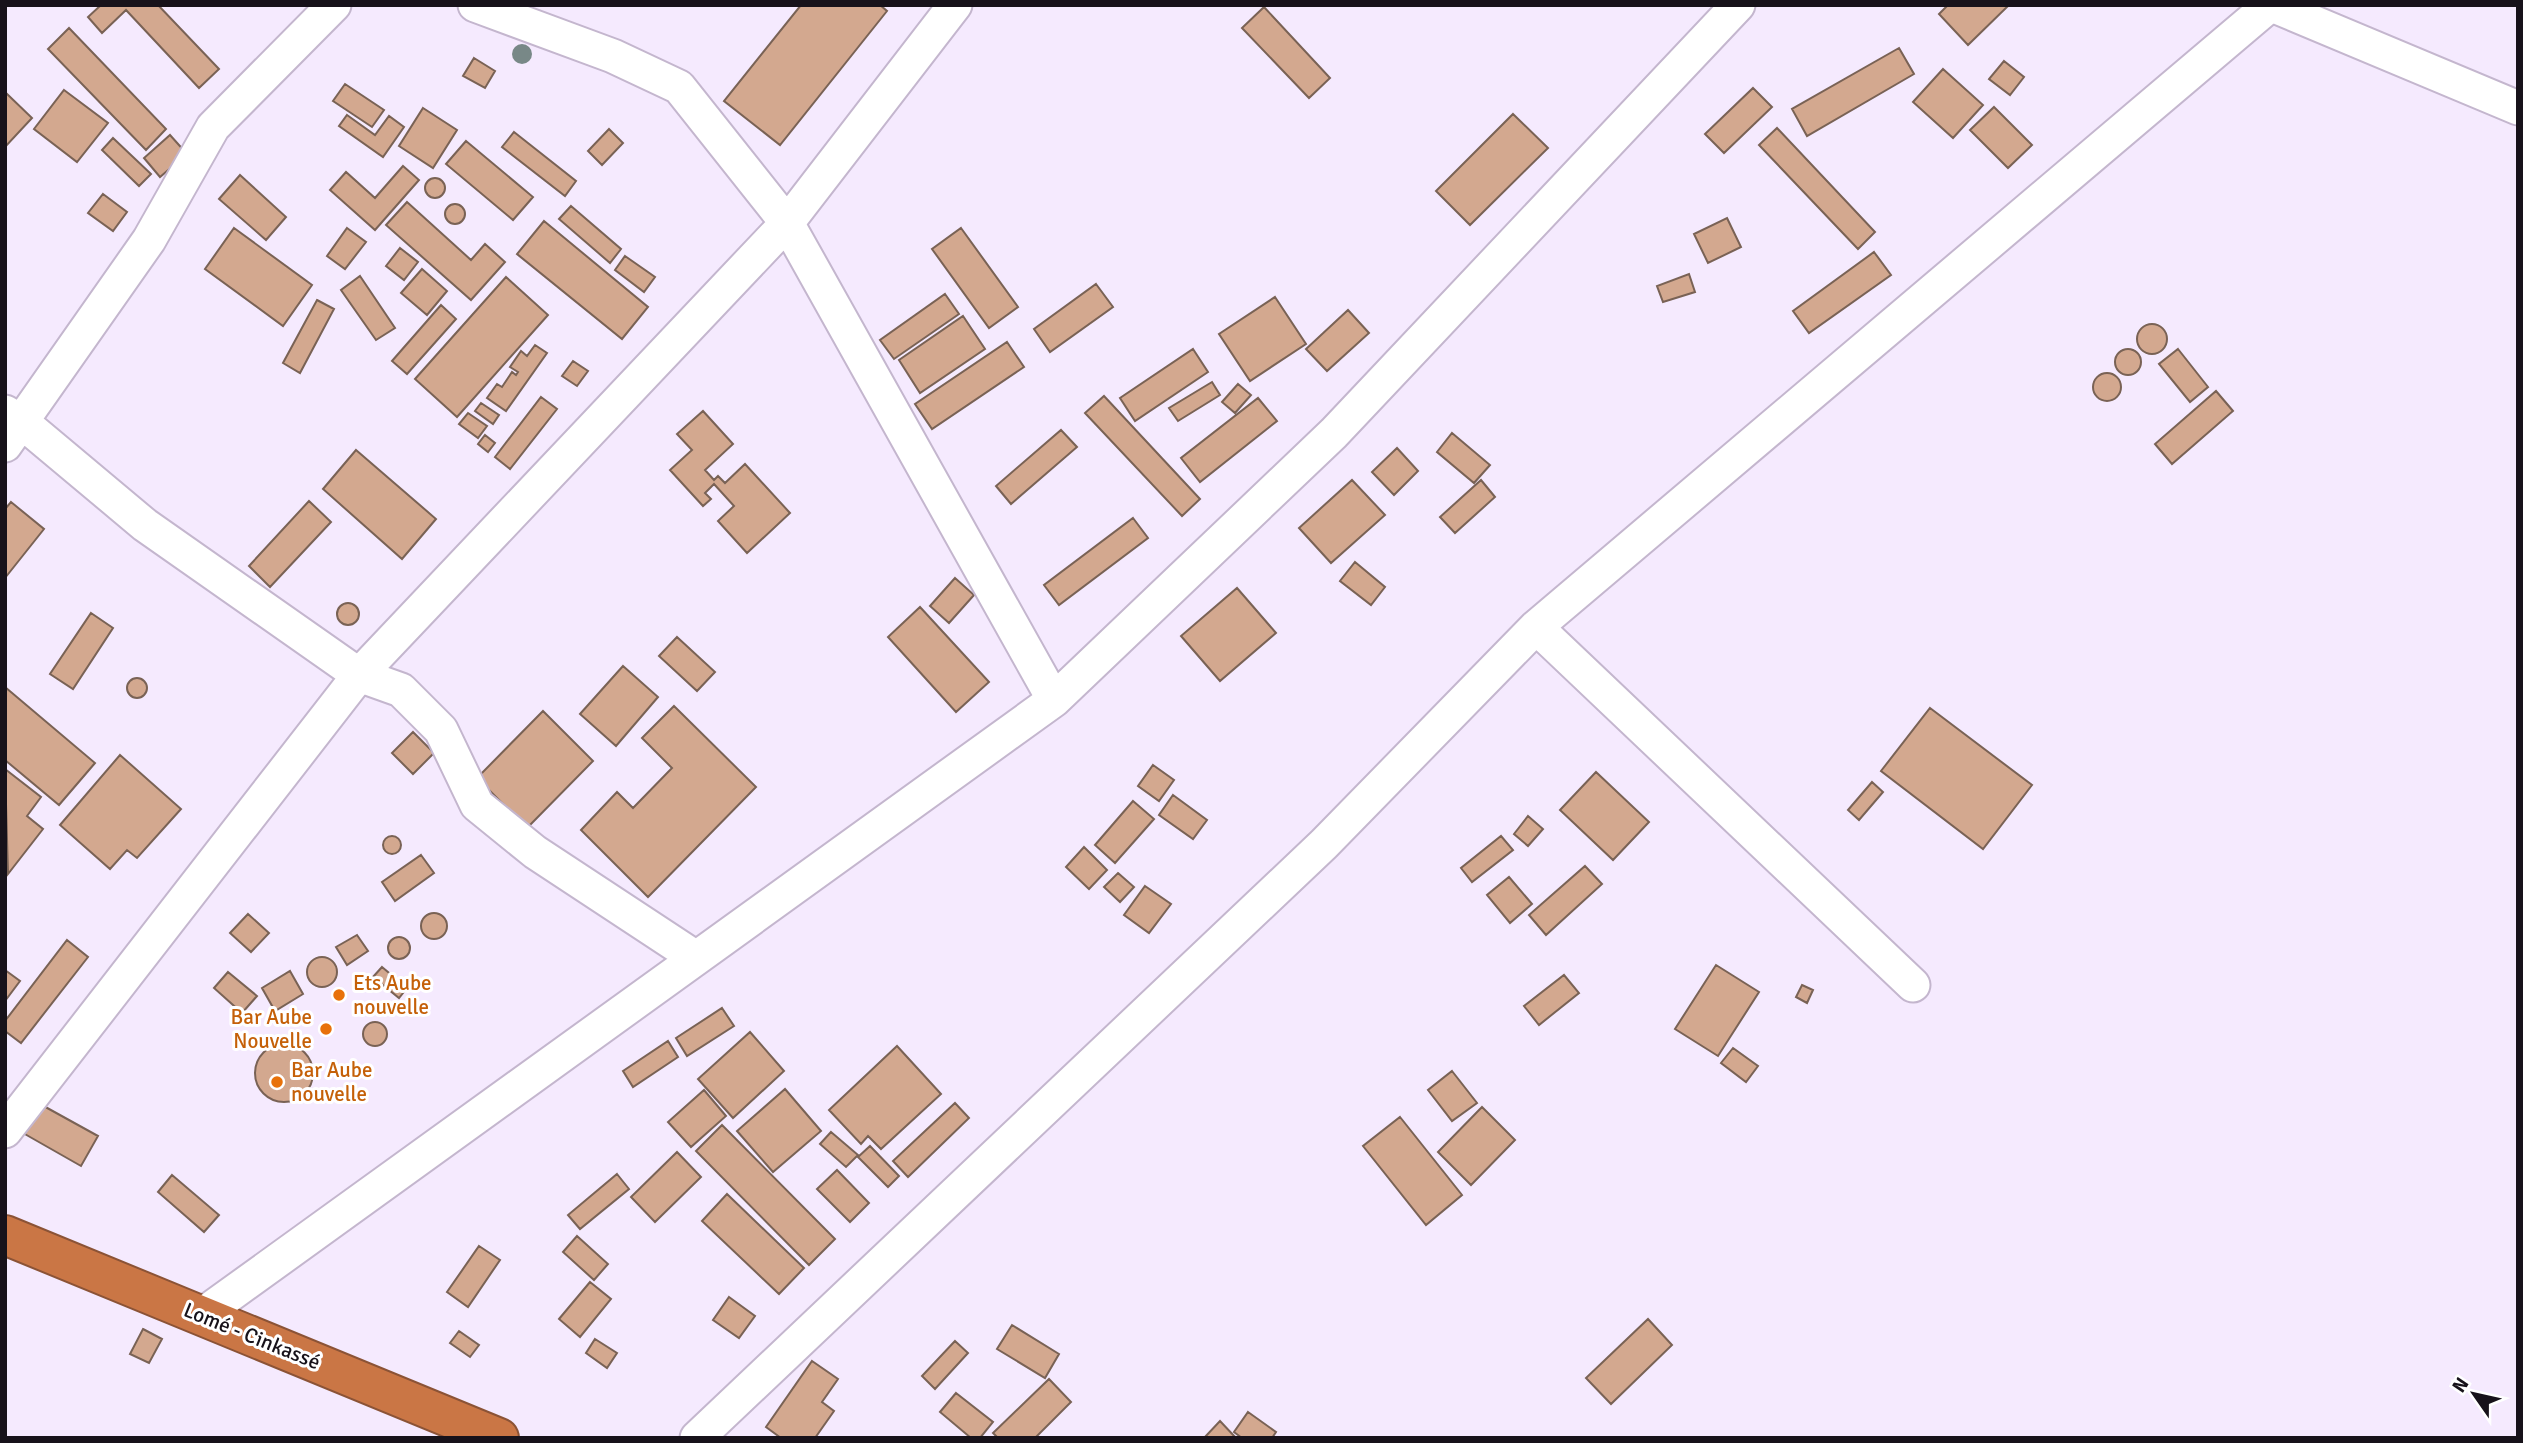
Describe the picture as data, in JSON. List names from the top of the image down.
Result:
{
  "streets": {
    "highway": ["Lomé - Cinkassé"]
  },
  "places": ["Ets Aube nouvelle", "Bar Aube Nouvelle", "Bar Aube nouvelle"],
  "north": "top left"
}
